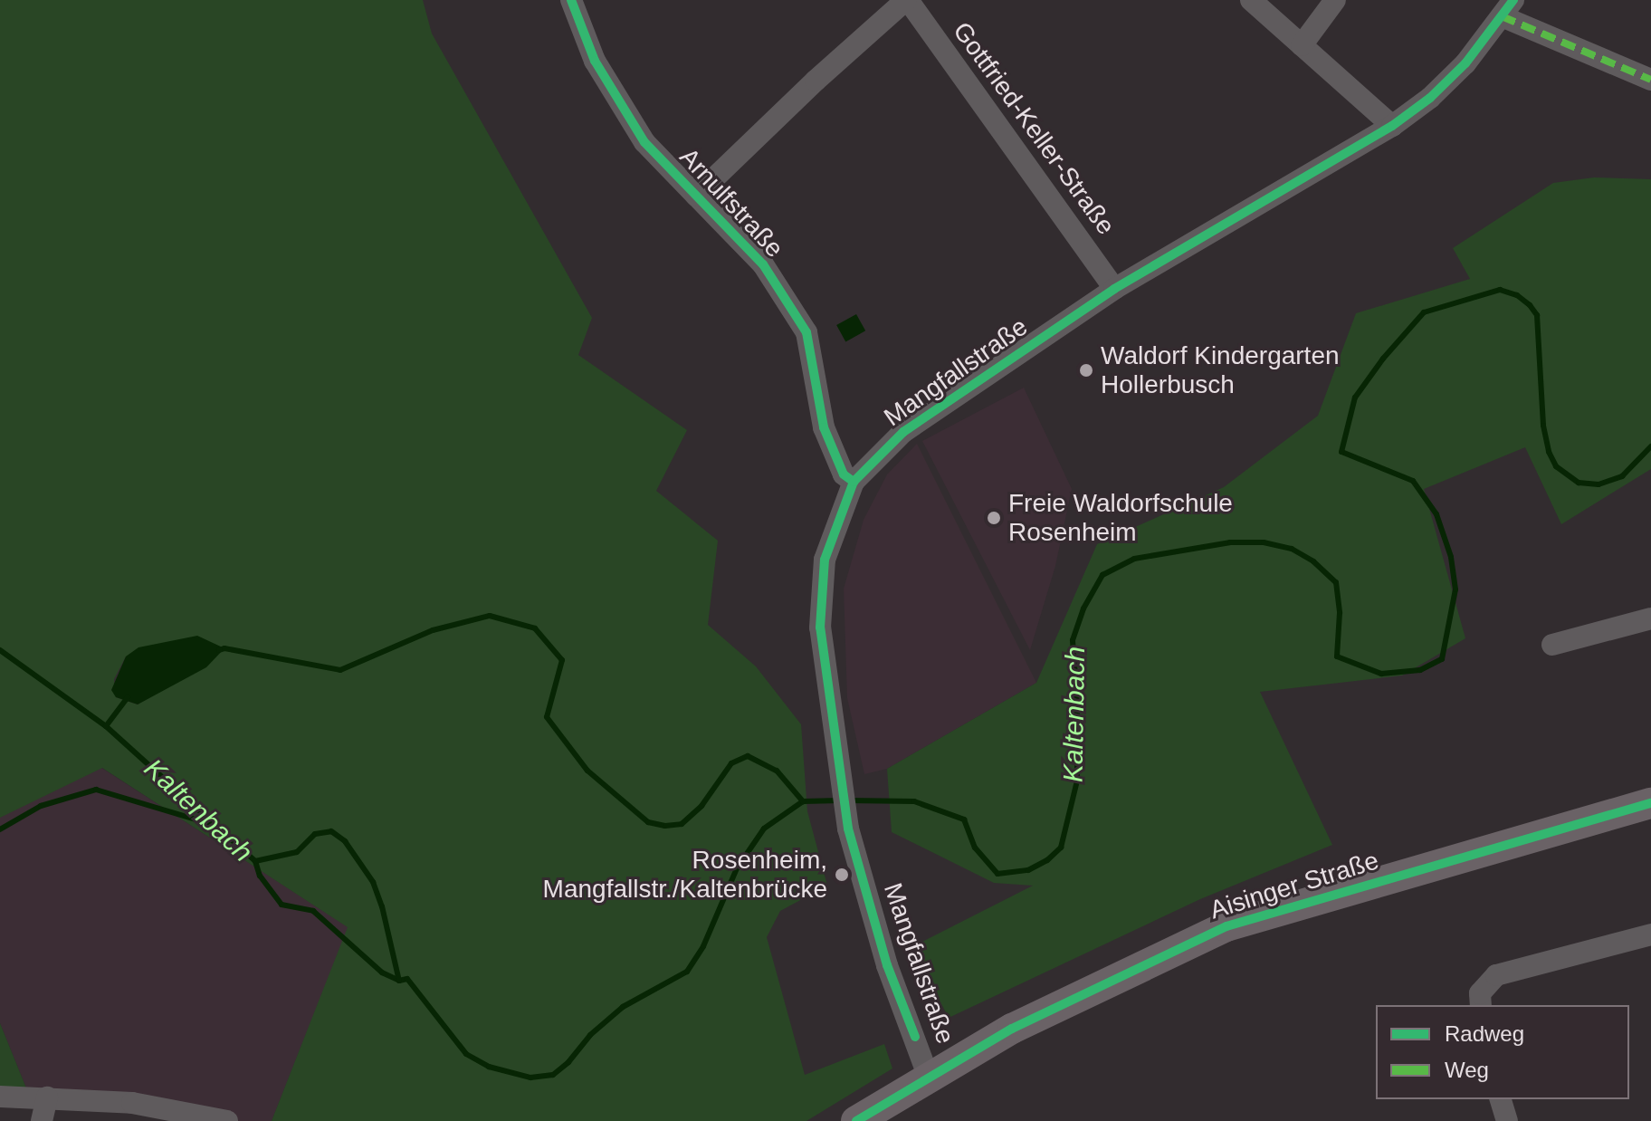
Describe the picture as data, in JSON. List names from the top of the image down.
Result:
{
  "streets": {
    "main road": ["Aisinger Straße"],
    "street": ["Gottfried-Keller-Straße", "Arnulfstraße", "Mangfallstraße"]
  },
  "crossings": [
    ["Gottfried-Keller-Straße", "Mangfallstraße"],
    ["Arnulfstraße", "Mangfallstraße"],
    ["Mangfallstraße", "Aisinger Straße"]
  ],
  "water": ["Kaltenbach"],
  "places": ["Waldorf Kindergarten Hollerbusch", "Freie Waldorfschule Rosenheim", "Rosenheim, Mangfallstr./Kaltenbrücke"],
  "legend": ["Radweg", "Weg"]
}
